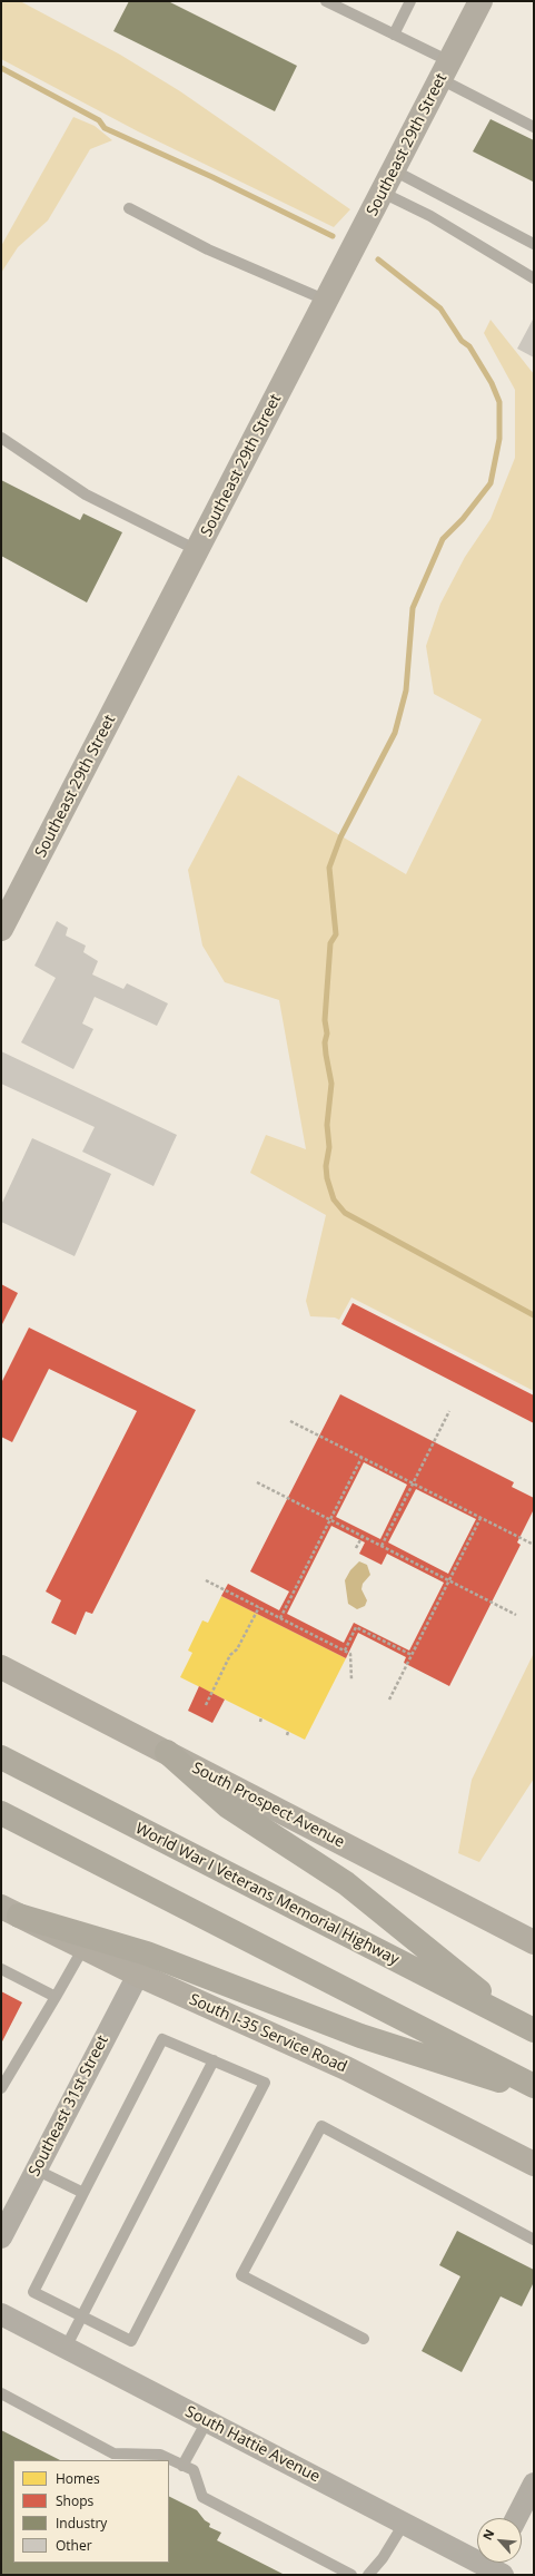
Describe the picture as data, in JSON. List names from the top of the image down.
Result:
{
  "streets": {
    "highway": ["World War I Veterans Memorial Highway"],
    "main road": ["Southeast 29th Street", "South Prospect Avenue", "South I-35 Service Road"],
    "street": ["Southeast 31st Street", "South Hattie Avenue"]
  },
  "crossings": [
    ["South I-35 Service Road", "Southeast 31st Street"]
  ],
  "legend": [
    "Homes",
    "Shops",
    "Industry",
    "Other"
  ],
  "north": "top left"
}
